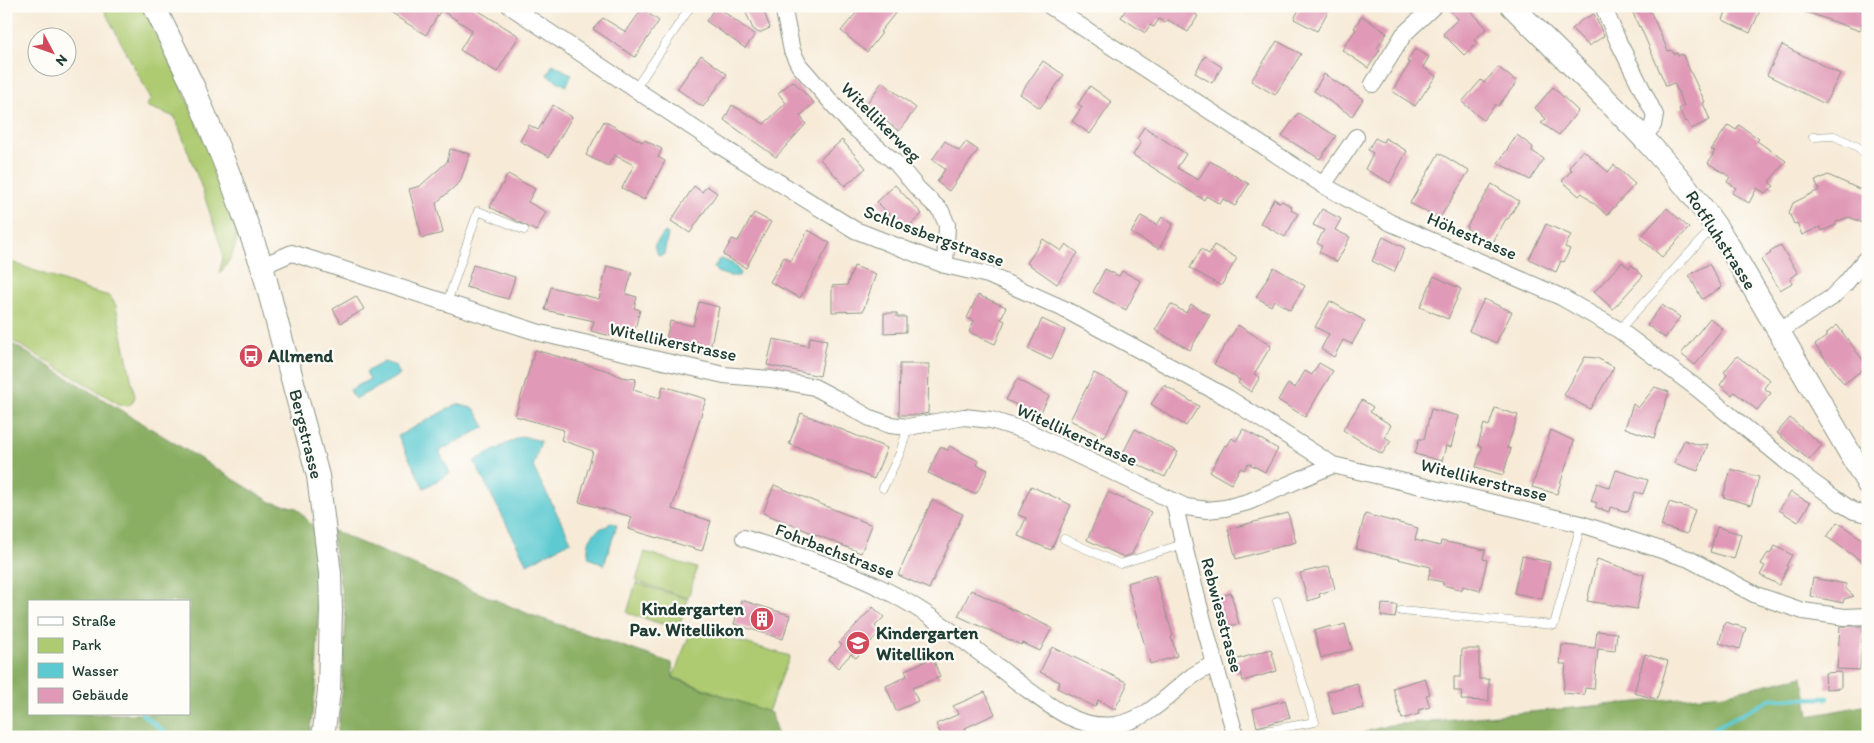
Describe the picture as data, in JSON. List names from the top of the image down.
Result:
{
  "streets": {
    "main road": ["Rotfluhstrasse", "Bergstrasse"],
    "street": [
      "Witellikerweg",
      "Schlossbergstrasse",
      "Höhestrasse",
      "Witellikerstrasse",
      "Fohrbachstrasse",
      "Rebwiesstrasse"
    ]
  },
  "crossings": [
    ["Witellikerweg", "Schlossbergstrasse"],
    ["Schlossbergstrasse", "Witellikerstrasse"],
    ["Witellikerstrasse", "Bergstrasse"],
    ["Witellikerstrasse", "Rebwiesstrasse"],
    ["Fohrbachstrasse", "Rebwiesstrasse"]
  ],
  "places": {
    "bus stop": ["Allmend"],
    "building": ["Kindergarten Pav. Witellikon"],
    "school or university": ["Kindergarten Witellikon"]
  },
  "legend": [
    "Straße",
    "Park",
    "Wasser",
    "Gebäude"
  ],
  "north": "bottom right"
}
